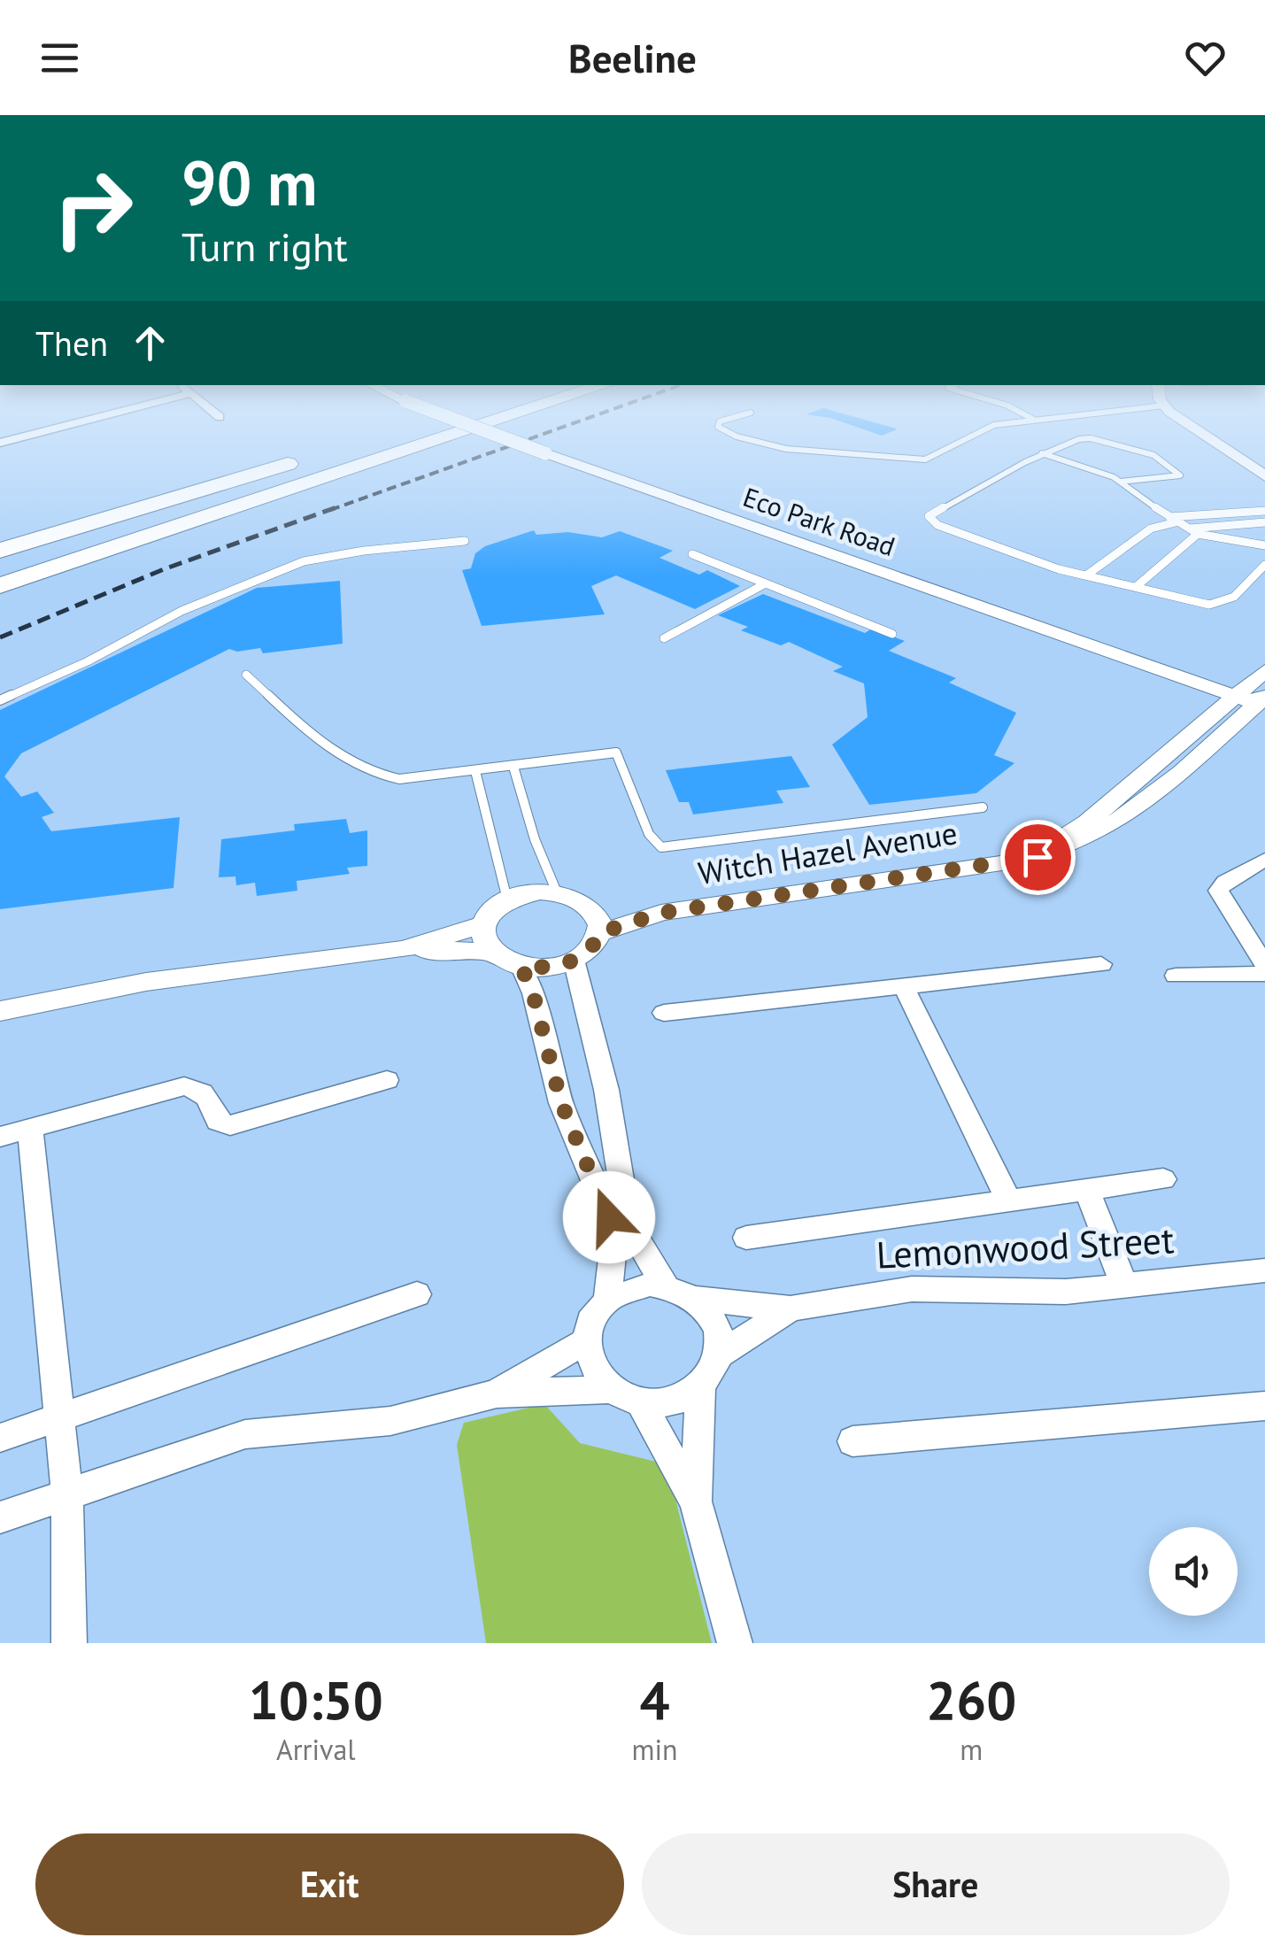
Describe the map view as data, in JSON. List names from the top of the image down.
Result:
{
  "streets": {
    "street": ["Eco Park Road", "Witch Hazel Avenue", "Lemonwood Street"]
  },
  "crossings": [
    ["Eco Park Road", "Witch Hazel Avenue"]
  ],
  "page": {
    "header": "Beeline",
    "turn": ["90 m", "Turn right"],
    "then": "Then",
    "eta": [
      "10:50",
      "Arrival",
      "4",
      "min",
      "260",
      "m"
    ],
    "buttons": ["Exit", "Share"]
  }
}
